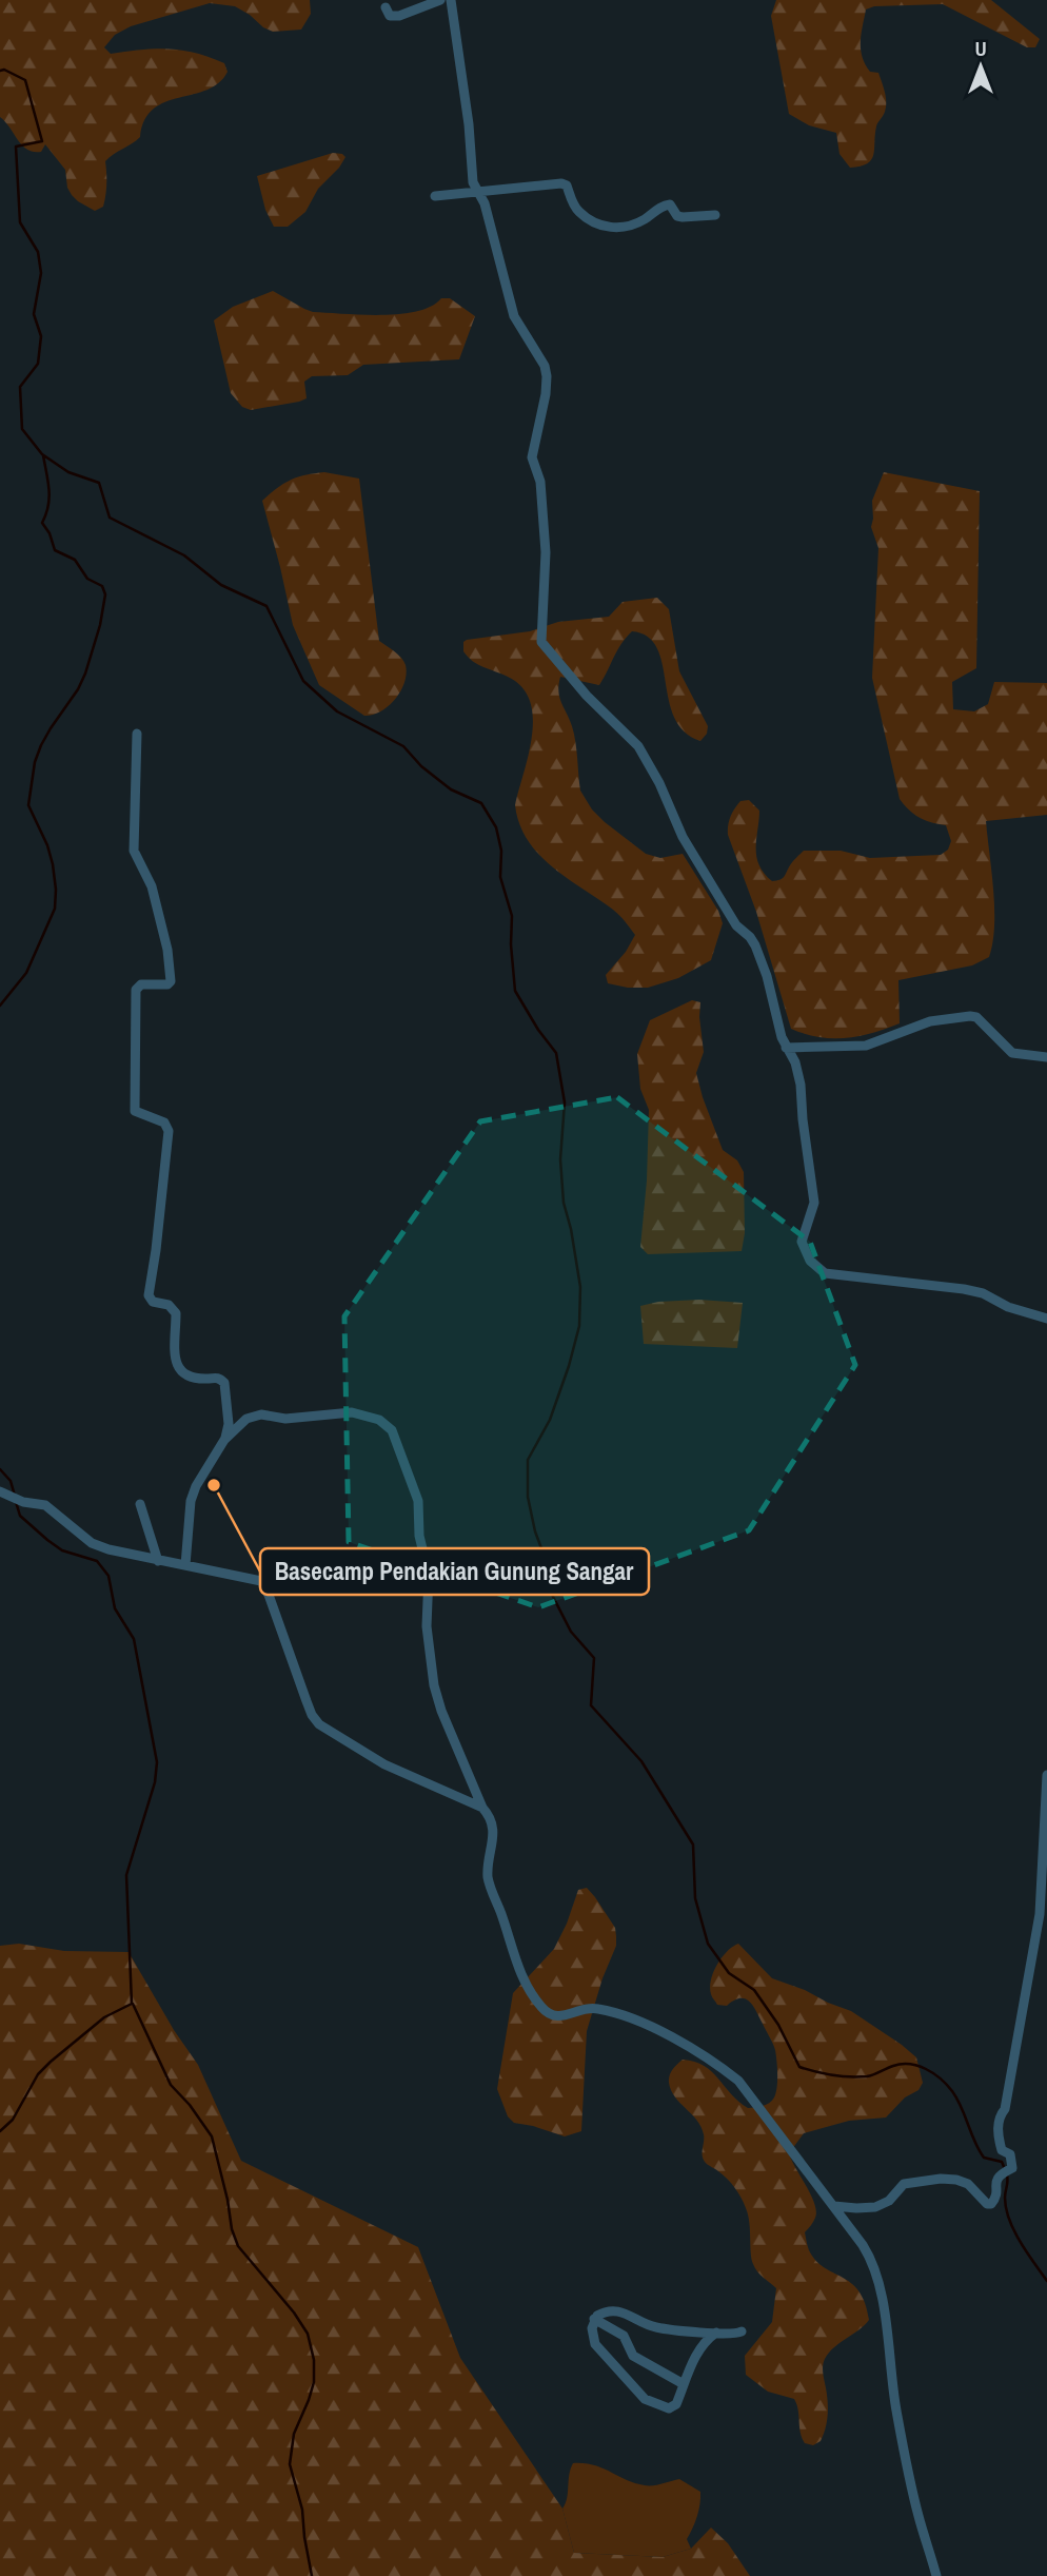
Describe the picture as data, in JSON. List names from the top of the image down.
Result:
{
  "places": ["Basecamp Pendakian Gunung Sangar"],
  "north": "top"
}
